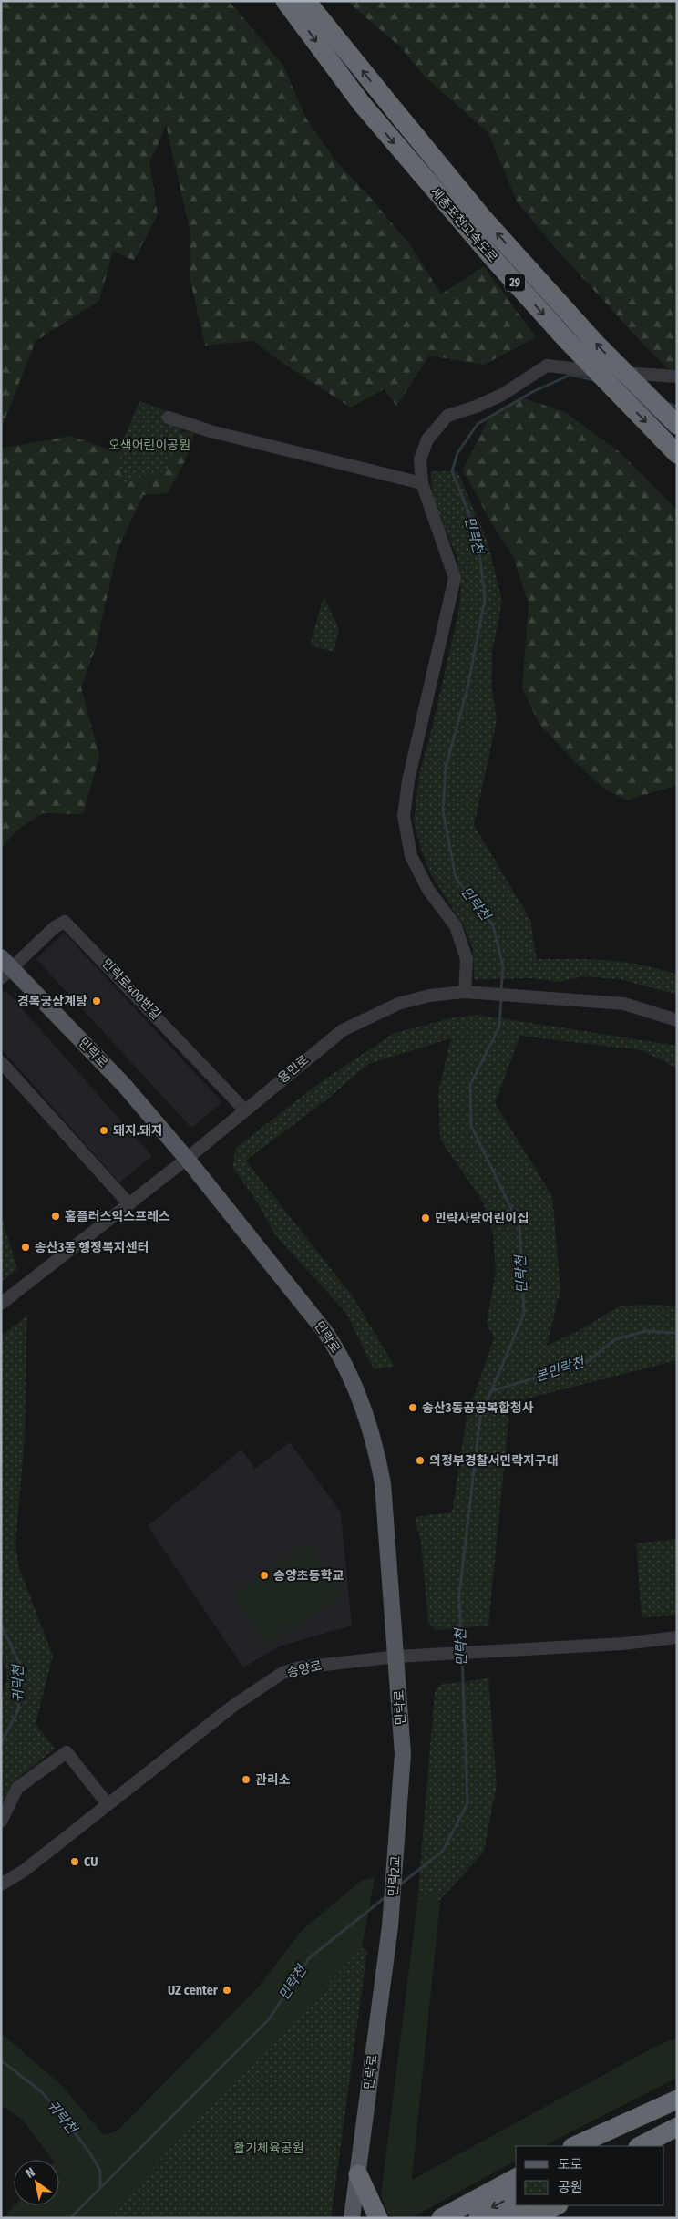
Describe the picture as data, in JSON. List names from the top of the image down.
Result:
{
  "streets": {
    "highway": ["세종포천고속도로", "29"],
    "main road": ["민락로", "민락2교"],
    "street": ["민락로400번길", "용민로", "송양로"]
  },
  "crossings": [
    ["민락로400번길", "민락로"],
    ["민락로400번길", "용민로"],
    ["민락로", "용민로"],
    ["민락로", "송양로"],
    ["민락로", "민락2교"]
  ],
  "water": ["민락천", "본민락천", "귀락천"],
  "parks": ["오색어린이공원", "활기체육공원"],
  "places": [
    "경복궁삼계탕",
    "돼지.돼지",
    "홈플러스익스프레스",
    "민락사랑어린이집",
    "송산3동 행정복지센터",
    "송산3동공공복합청사",
    "의정부경찰서민락지구대",
    "송양초등학교",
    "관리소",
    "CU",
    "UZ center"
  ],
  "legend": ["도로", "공원"],
  "north": "top left"
}
